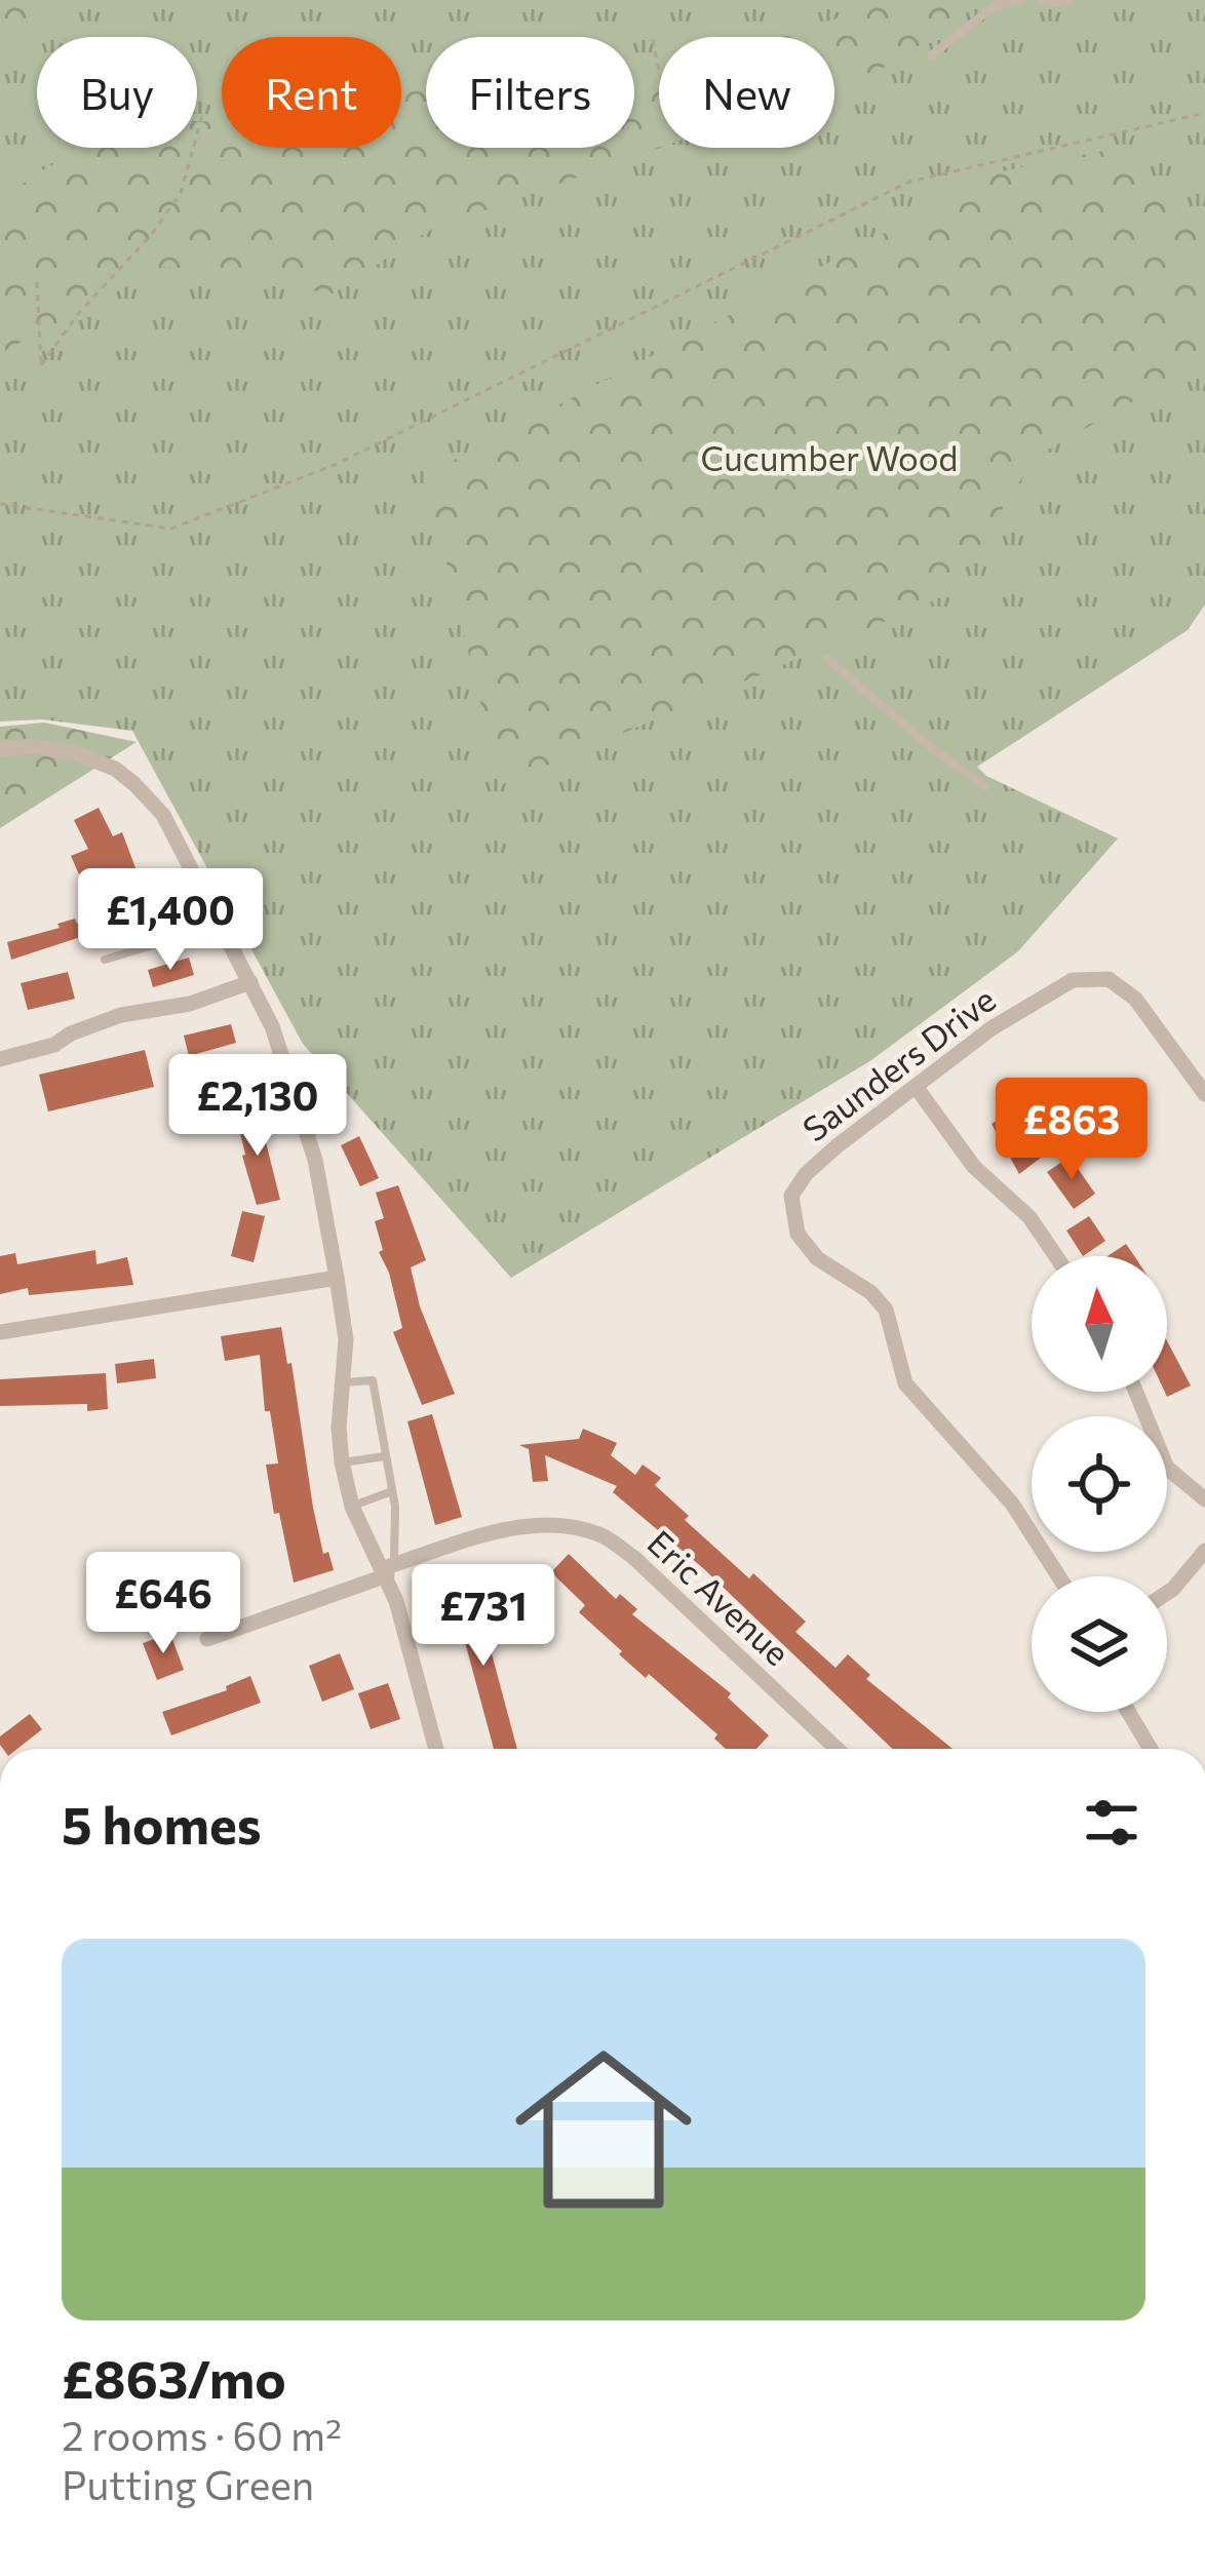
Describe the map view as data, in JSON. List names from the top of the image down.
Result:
{
  "streets": {
    "street": ["Saunders Drive", "Eric Avenue"]
  },
  "parks": ["Cucumber Wood"],
  "north": "top",
  "page": {
    "chip": [
      "Buy",
      "Rent",
      "Filters",
      "New"
    ],
    "price": [
      "£1,400",
      "£2,130",
      "£863",
      "£646",
      "£731"
    ],
    "heading": "5 homes",
    "list": [
      {
        "name": "£863/mo",
        "note": "2 rooms · 60 m² · Putting Green"
      }
    ]
  }
}
